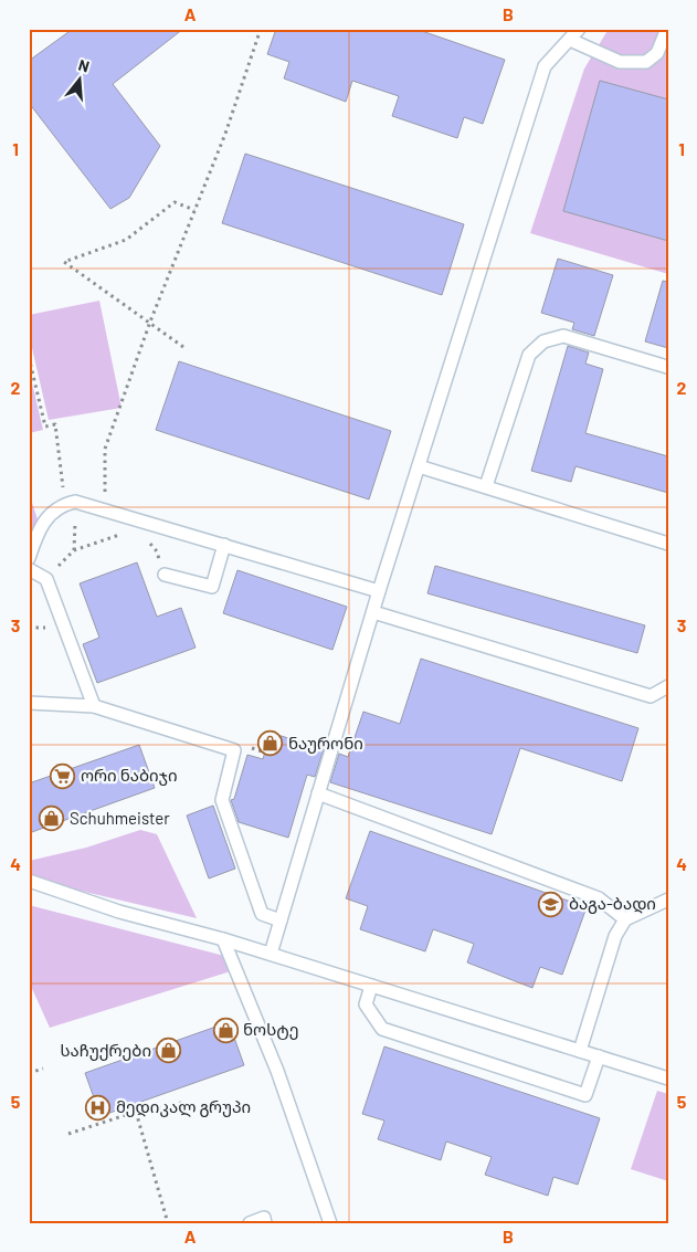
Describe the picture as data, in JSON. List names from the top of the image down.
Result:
{
  "places": {
    "shop": [
      "ნაურონი",
      "Schuhmeister",
      "ნოსტე",
      "საჩუქრები"
    ],
    "supermarket": ["ორი ნაბიჯი"],
    "school or university": ["ბაგა-ბადი"],
    "hospital": ["მედიკალ გრუპი"]
  },
  "north": "top",
  "grid": {
    "columns": ["A", "B"],
    "rows": [
      "1",
      "2",
      "3",
      "4",
      "5"
    ]
  }
}
